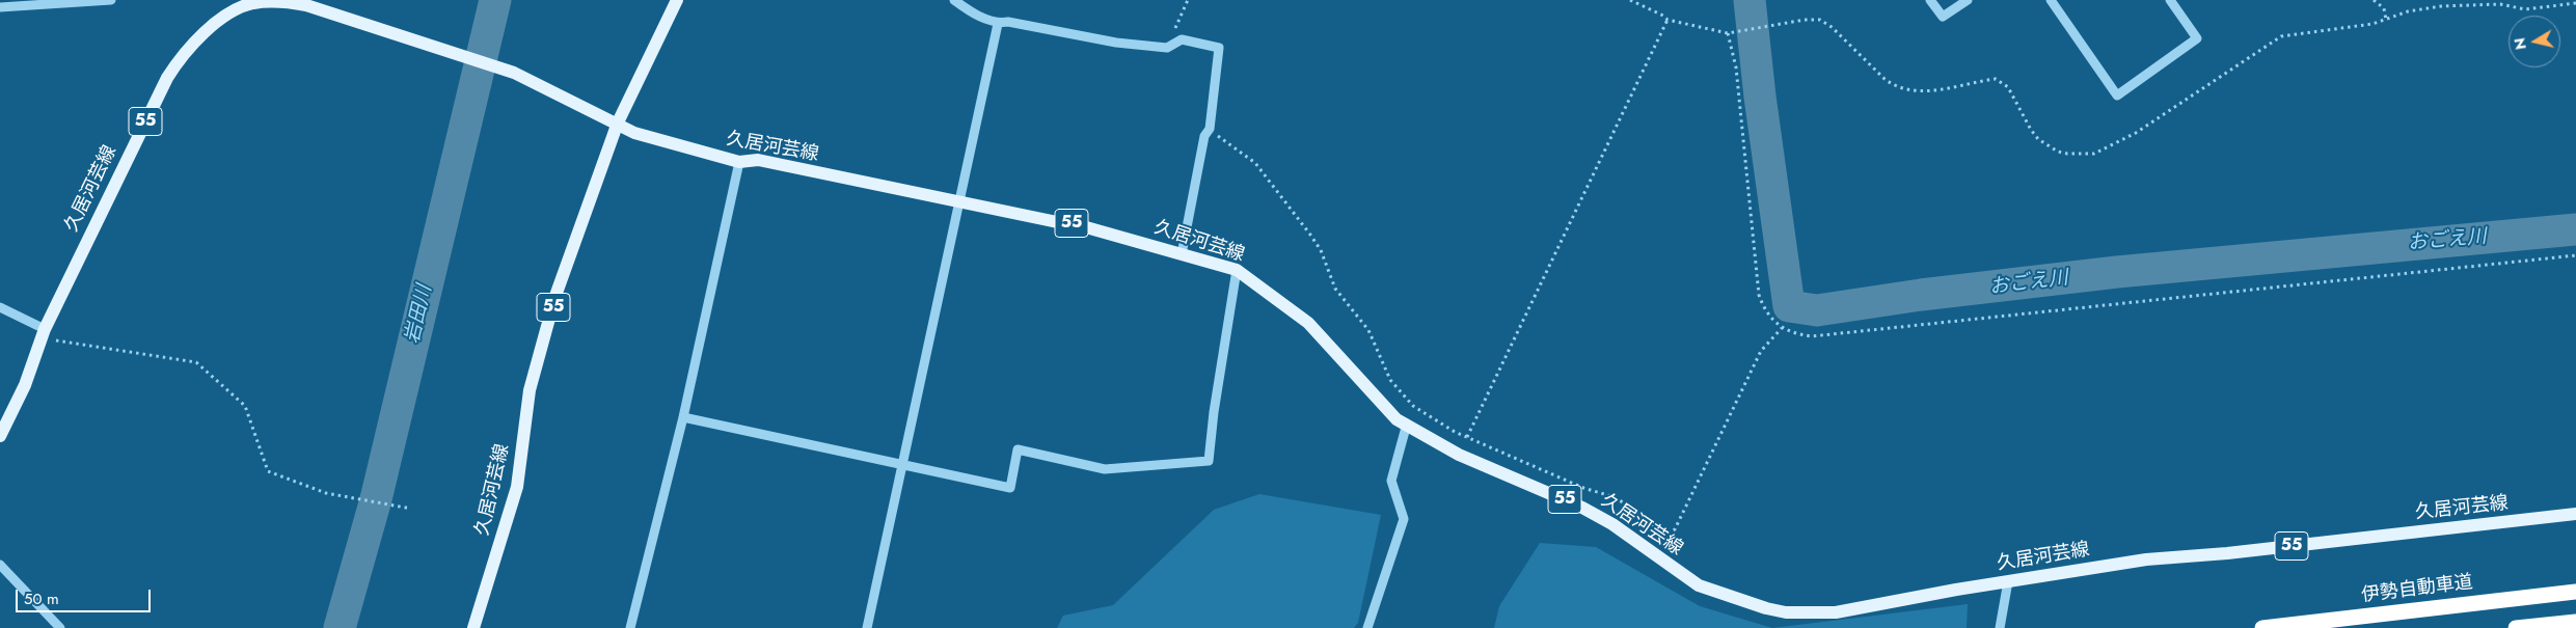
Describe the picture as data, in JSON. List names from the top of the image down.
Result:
{
  "streets": {
    "highway": ["伊勢自動車道"],
    "main road": ["55", "久居河芸線"]
  },
  "water": ["おごえ川", "岩田川"],
  "scale_bar": "50 m",
  "north": "left"
}
